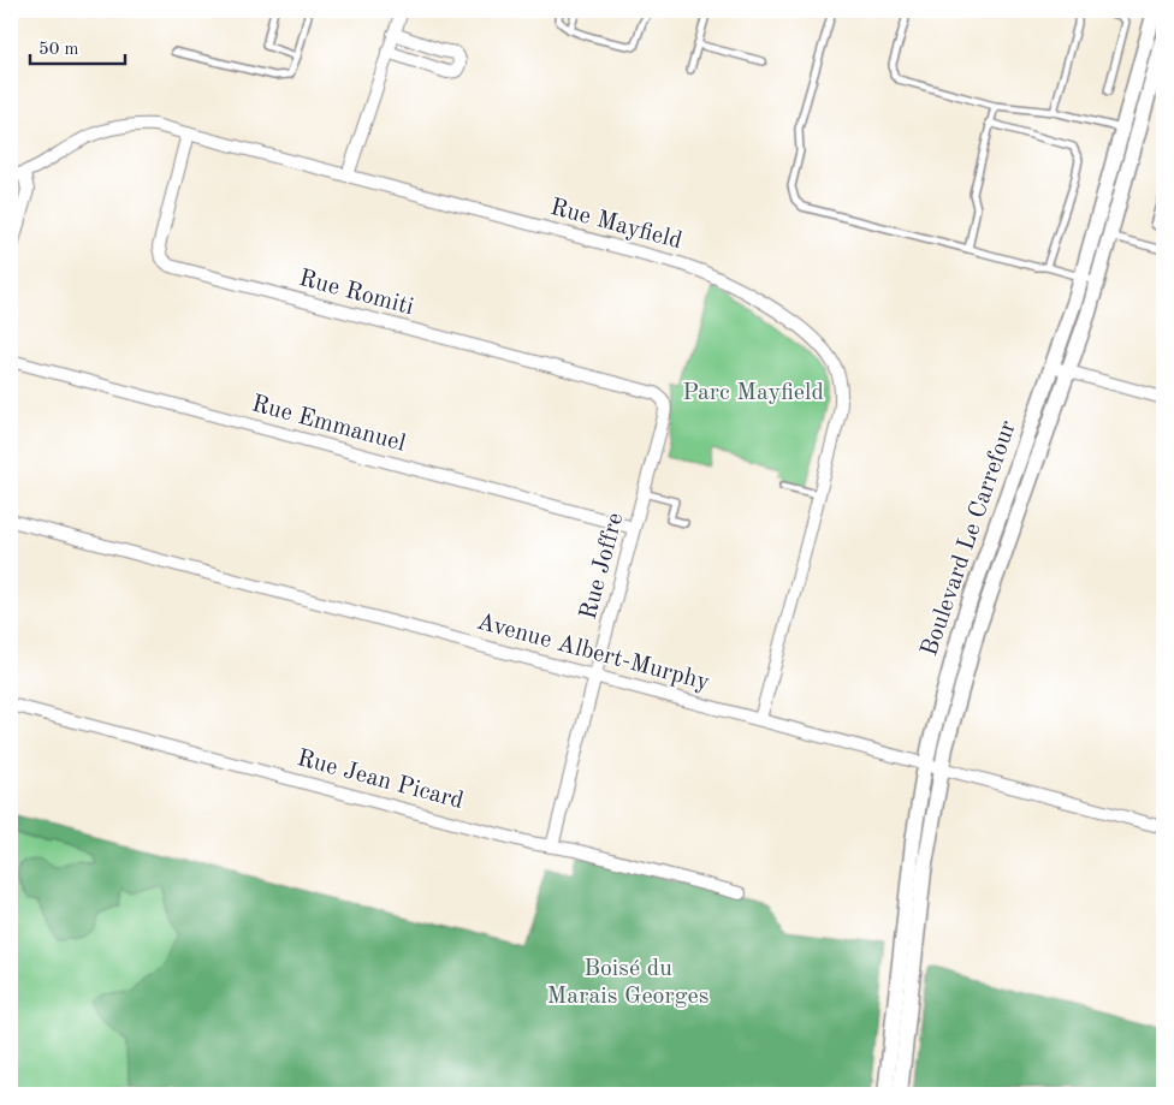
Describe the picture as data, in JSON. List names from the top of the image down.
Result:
{
  "streets": {
    "street": [
      "Rue Mayfield",
      "Rue Romiti",
      "Rue Emmanuel",
      "Boulevard Le Carrefour",
      "Rue Joffre",
      "Avenue Albert-Murphy",
      "Rue Jean Picard"
    ]
  },
  "crossings": [
    ["Rue Mayfield", "Rue Romiti"],
    ["Rue Mayfield", "Avenue Albert-Murphy"],
    ["Rue Romiti", "Rue Joffre"],
    ["Rue Emmanuel", "Rue Joffre"],
    ["Boulevard Le Carrefour", "Avenue Albert-Murphy"],
    ["Rue Joffre", "Avenue Albert-Murphy"],
    ["Rue Joffre", "Rue Jean Picard"]
  ],
  "parks": ["Parc Mayfield", "Boisé du Marais Georges"],
  "scale_bar": "50 m"
}
